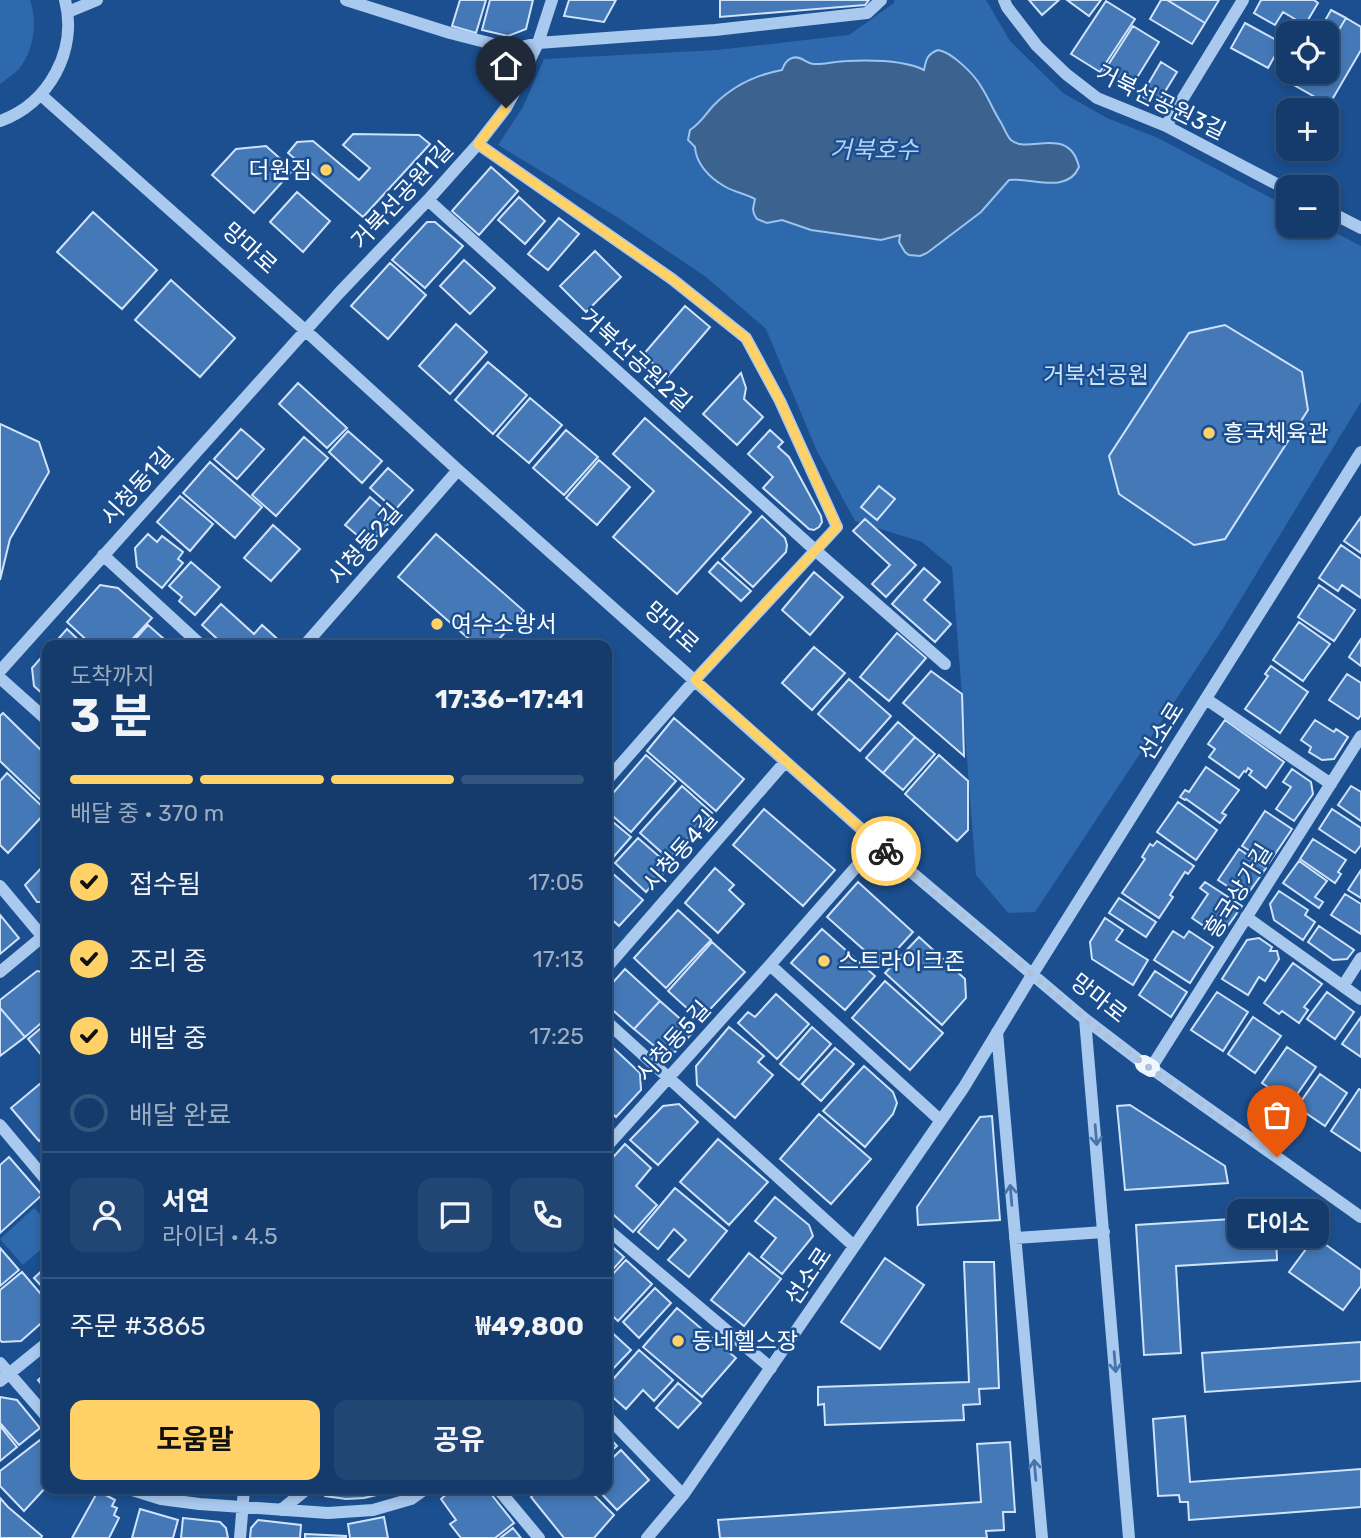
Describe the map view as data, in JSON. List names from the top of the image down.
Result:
{
  "streets": {
    "street": [
      "거북선공원3길",
      "거북선공원1길",
      "망마로",
      "거북선공원2길",
      "시청동1길",
      "시청동2길",
      "선소로",
      "시청동4길",
      "흥국상가길",
      "시청동5길"
    ]
  },
  "crossings": [
    ["거북선공원1길", "망마로"],
    ["거북선공원1길", "거북선공원2길"],
    ["거북선공원1길", "시청동1길"],
    ["망마로", "시청동1길"],
    ["망마로", "시청동2길"],
    ["망마로", "선소로"],
    ["망마로", "시청동4길"],
    ["망마로", "흥국상가길"],
    ["망마로", "시청동5길"]
  ],
  "water": ["거북호수"],
  "parks": ["거북선공원"],
  "places": [
    "더원짐",
    "흥국체육관",
    "여수소방서",
    "스트라이크존",
    "다이소",
    "동네헬스장"
  ],
  "page": {
    "map_buttons": ["+", "−"],
    "heading": ["3 분", "도착까지", "17:36–17:41"],
    "panel": [
      "서연",
      "라이더 · 4.5",
      "주문 #3865",
      "₩49,800"
    ],
    "bar": "배달 중 · 370 m",
    "list": [
      ["접수됨", "17:05"],
      ["조리 중", "17:13"],
      ["배달 중", "17:25"],
      "배달 완료"
    ],
    "bubble": "다이소",
    "buttons": ["도움말", "공유"]
  }
}
